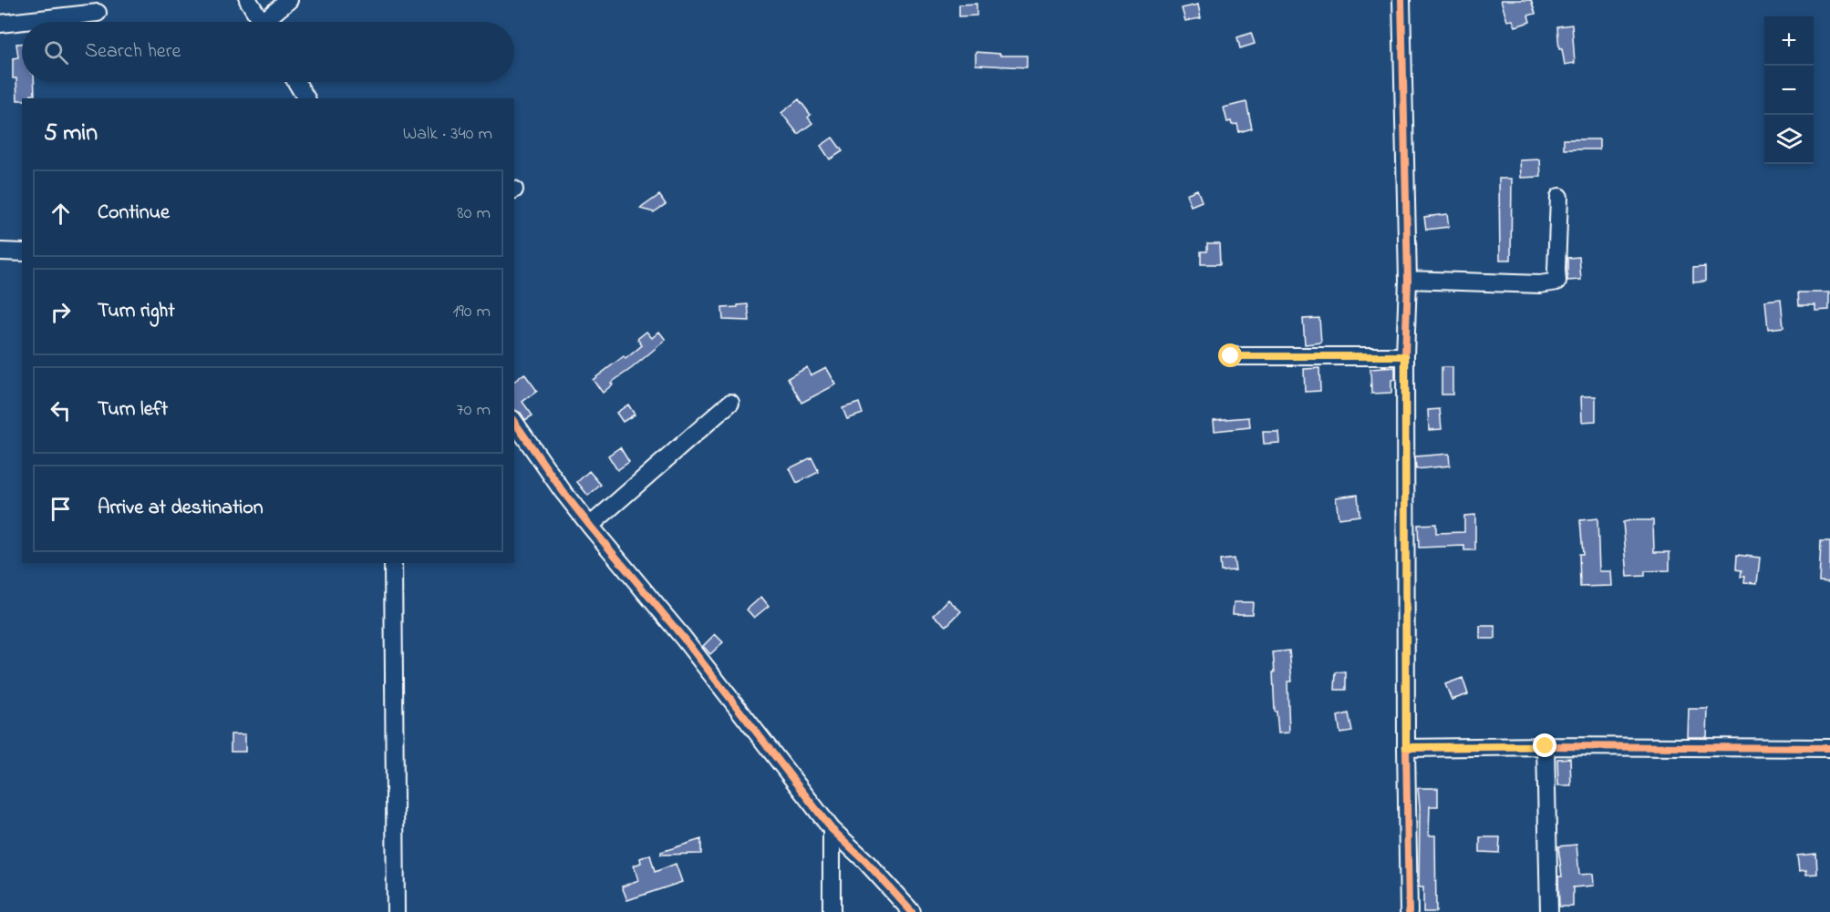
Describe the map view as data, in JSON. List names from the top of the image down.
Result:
{
  "page": {
    "map_buttons": ["+", "−"],
    "search": "Search here",
    "heading": ["5 min", "Walk · 340 m"],
    "list": [
      ["Continue", "80 m"],
      ["Turn right", "190 m"],
      ["Turn left", "70 m"],
      "Arrive at destination"
    ]
  }
}
